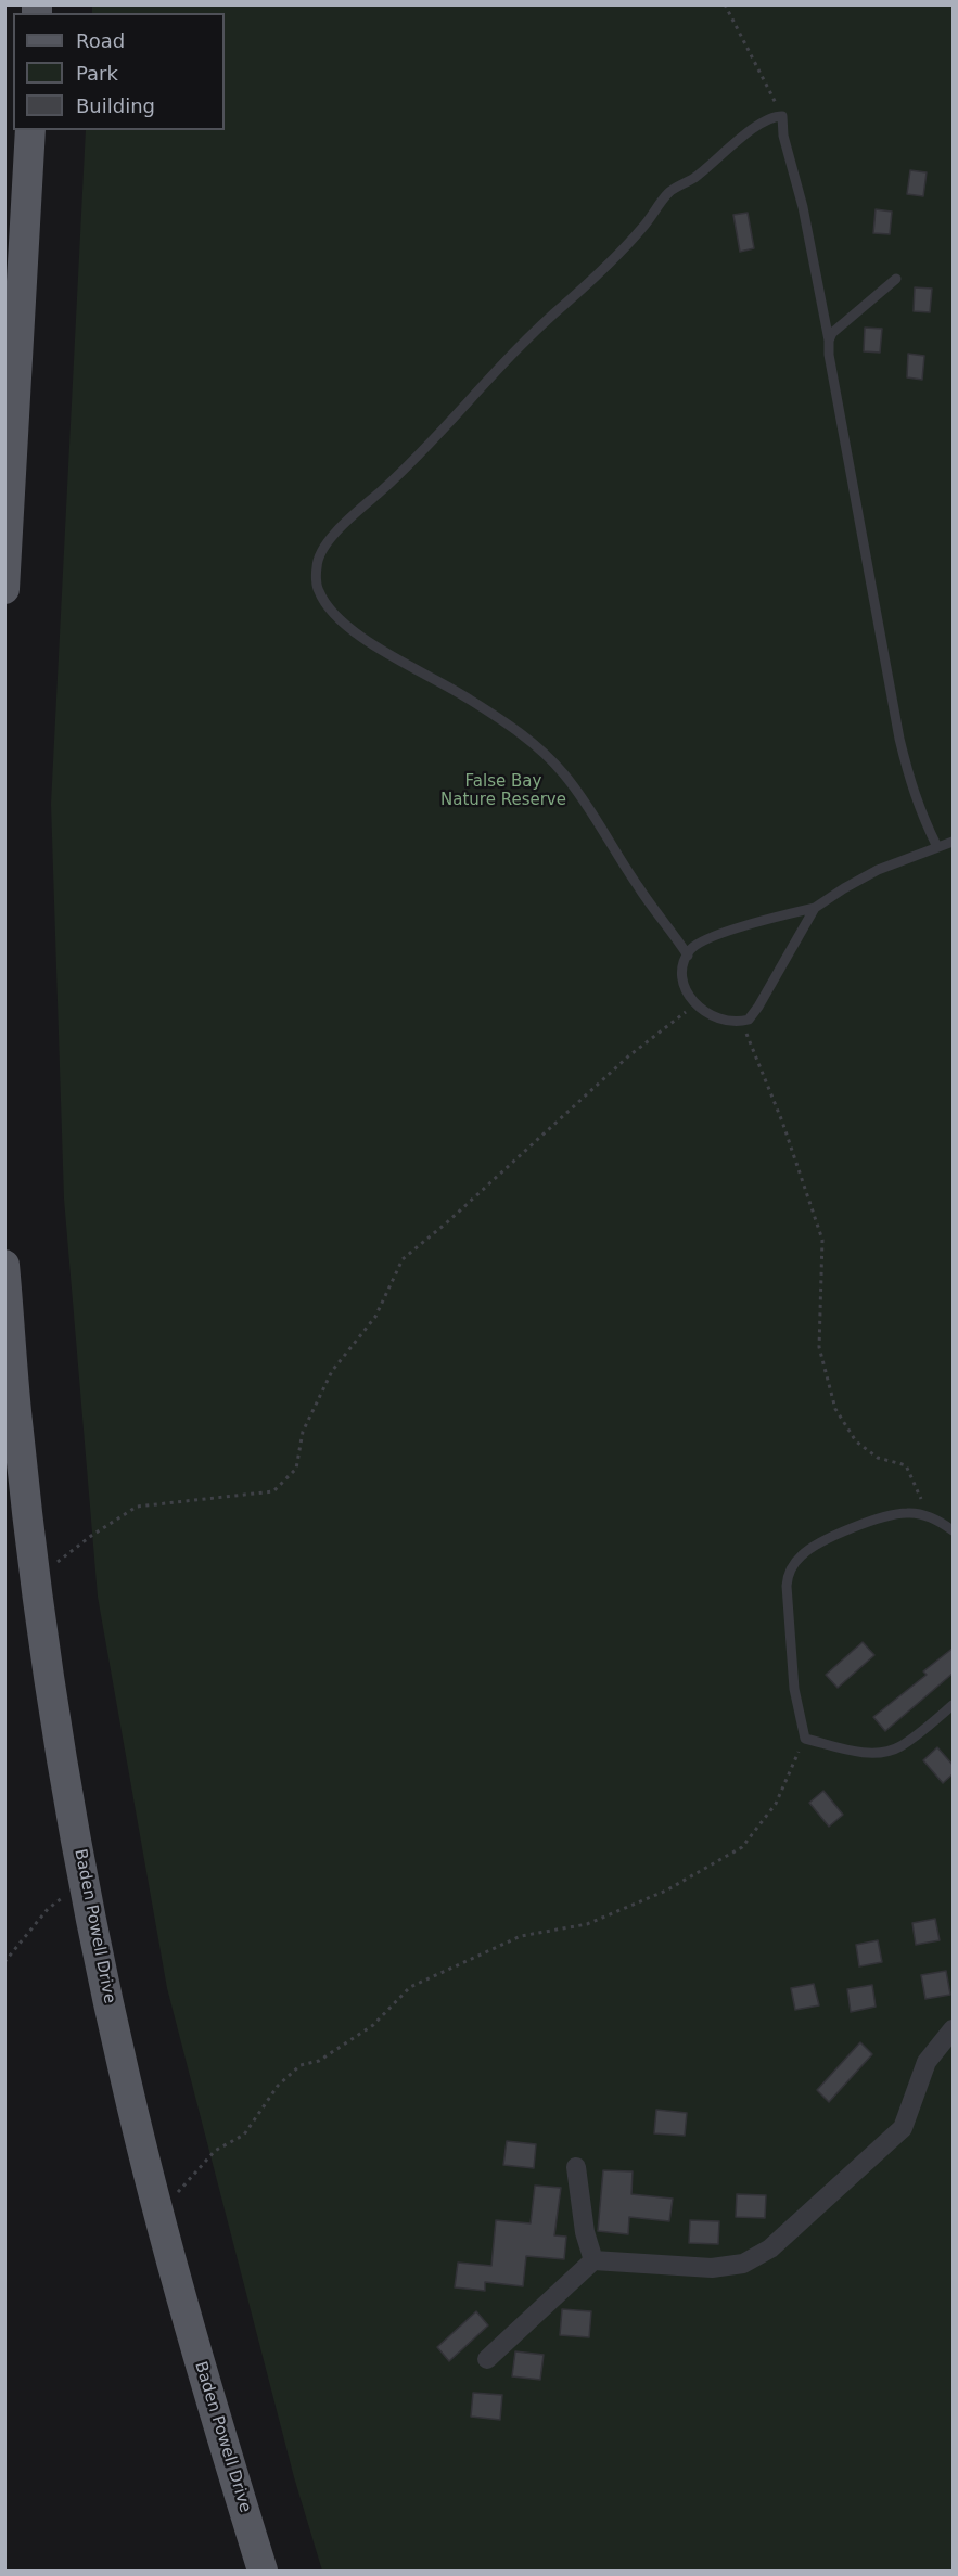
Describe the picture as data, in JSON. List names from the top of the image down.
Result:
{
  "streets": {
    "main road": ["Baden Powell Drive"]
  },
  "parks": ["False Bay Nature Reserve"],
  "legend": ["Road", "Park", "Building"]
}
